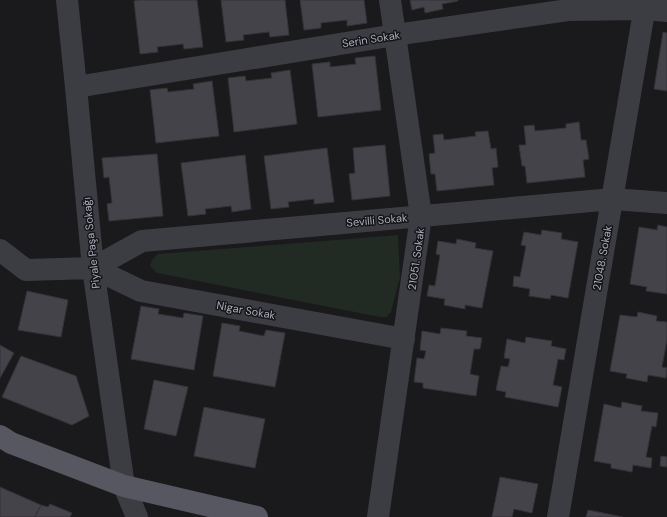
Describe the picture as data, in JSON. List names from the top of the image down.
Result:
{
  "streets": {
    "street": [
      "Serin Sokak",
      "Sevilli Sokak",
      "Piyale Paşa Sokağı",
      "21048. Sokak",
      "21051. Sokak",
      "Nigar Sokak"
    ]
  },
  "crossings": [
    ["Serin Sokak", "Piyale Paşa Sokağı"],
    ["Serin Sokak", "21048. Sokak"],
    ["Serin Sokak", "21051. Sokak"],
    ["Sevilli Sokak", "Piyale Paşa Sokağı"],
    ["Sevilli Sokak", "21048. Sokak"],
    ["Sevilli Sokak", "21051. Sokak"],
    ["Sevilli Sokak", "Nigar Sokak"],
    ["Piyale Paşa Sokağı", "Nigar Sokak"],
    ["21051. Sokak", "Nigar Sokak"]
  ]
}
